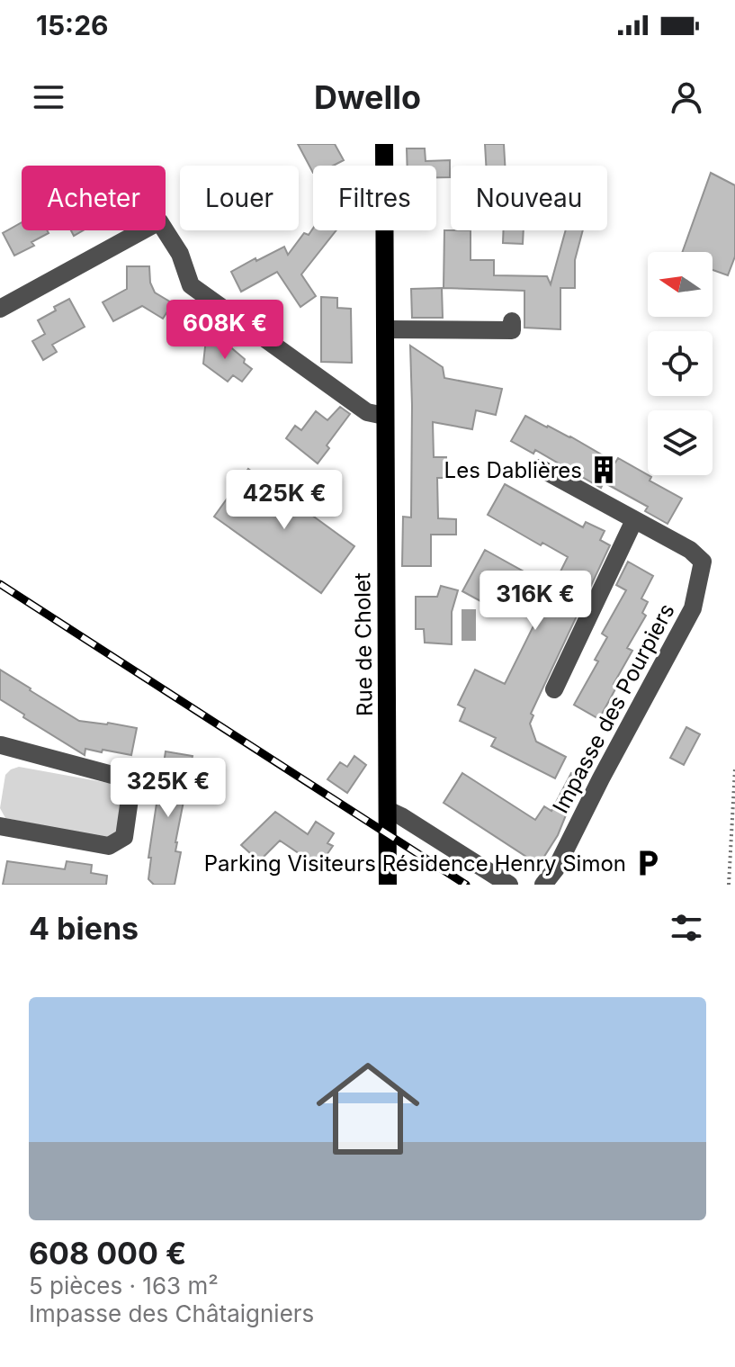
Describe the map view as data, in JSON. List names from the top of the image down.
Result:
{
  "streets": {
    "main road": ["Rue de Cholet"],
    "street": ["Impasse des Pourpiers"]
  },
  "places": {
    "building": ["Les Dablières"],
    "parking": ["Parking Visiteurs Résidence Henry Simon"]
  },
  "north": "left",
  "page": {
    "status": "15:26",
    "header": "Dwello",
    "chip": [
      "Acheter",
      "Louer",
      "Filtres",
      "Nouveau"
    ],
    "price": [
      "608K €",
      "425K €",
      "316K €",
      "325K €"
    ],
    "heading": "4 biens",
    "list": [
      {
        "name": "608 000 €",
        "note": "5 pièces · 163 m² · Impasse des Châtaigniers"
      }
    ]
  }
}
